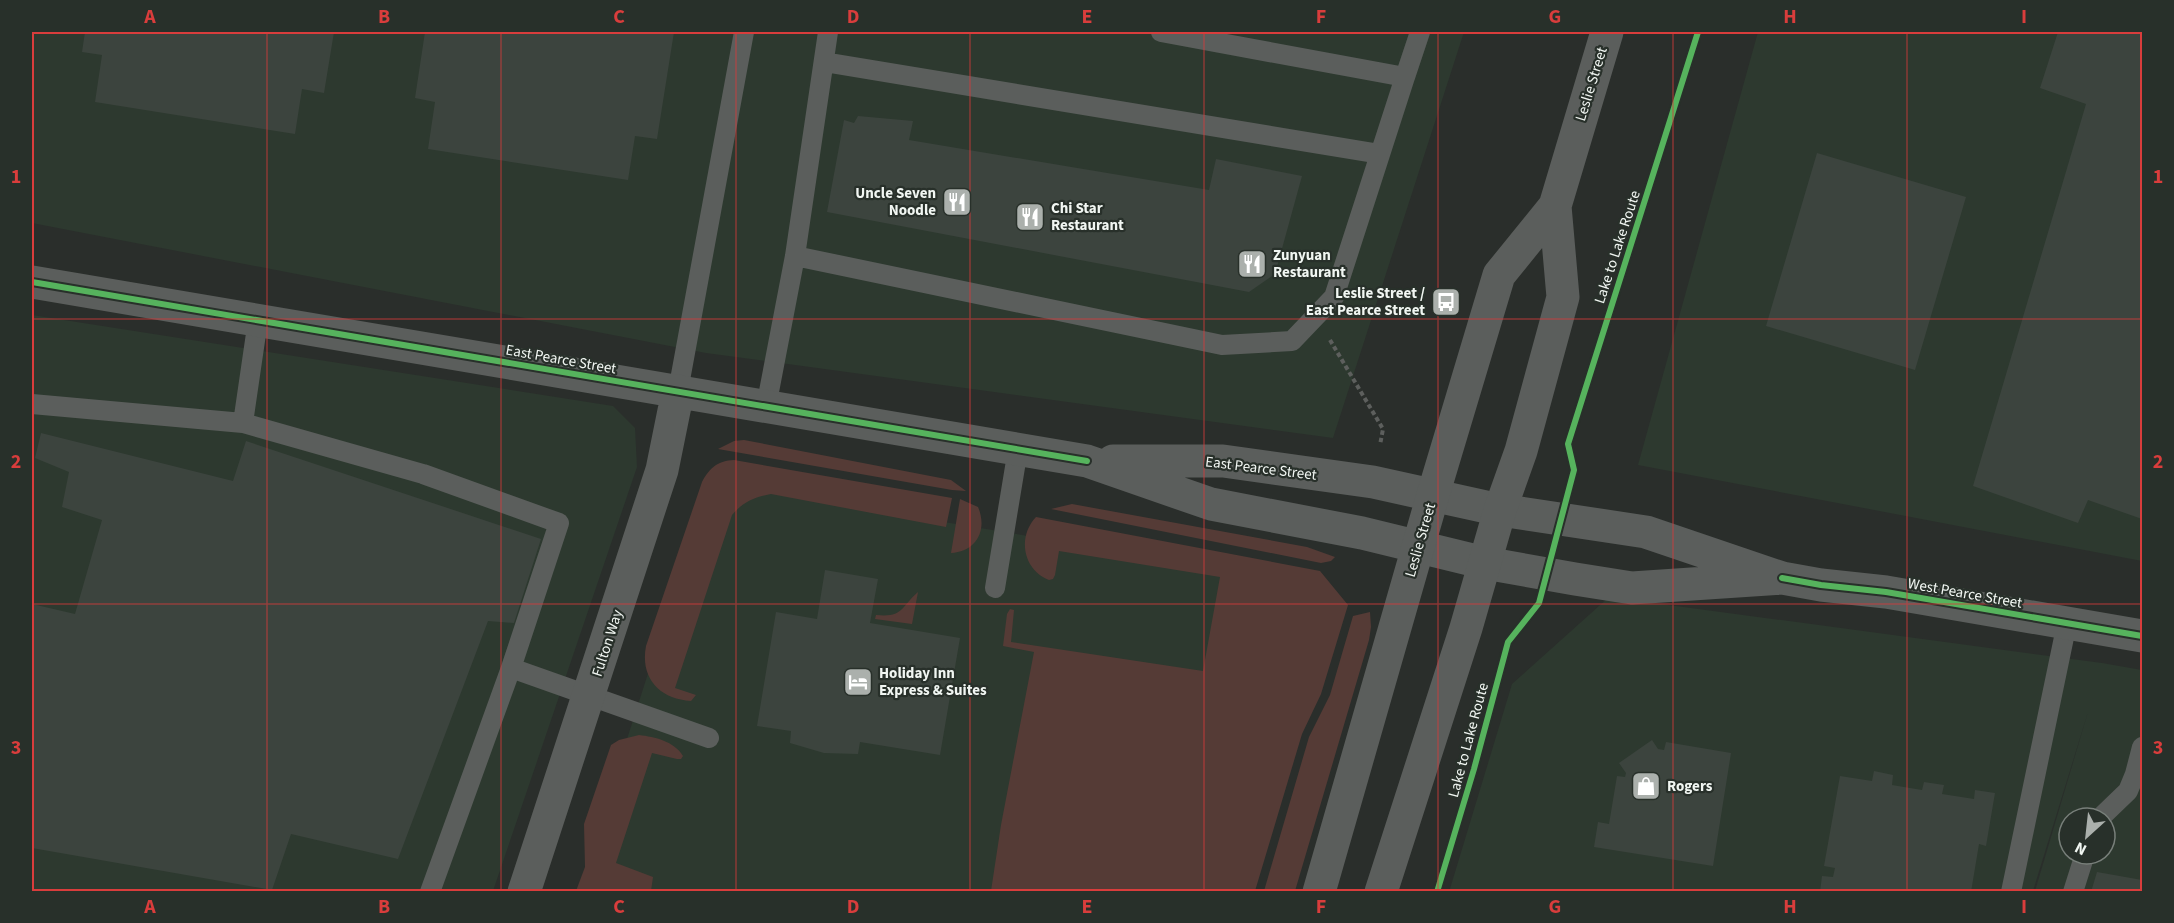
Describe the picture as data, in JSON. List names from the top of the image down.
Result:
{
  "streets": {
    "street": [
      "Leslie Street",
      "East Pearce Street",
      "West Pearce Street",
      "Fulton Way"
    ],
    "cycle path": ["Lake to Lake Route"]
  },
  "crossings": [
    ["Leslie Street", "East Pearce Street"],
    ["Leslie Street", "West Pearce Street"],
    ["East Pearce Street", "West Pearce Street"],
    ["East Pearce Street", "Fulton Way"]
  ],
  "places": {
    "restaurant": ["Uncle Seven Noodle", "Chi Star Restaurant", "Zunyuan Restaurant"],
    "bus stop": ["Leslie Street / East Pearce Street"],
    "hotel": ["Holiday Inn Express & Suites"],
    "shop": ["Rogers"]
  },
  "north": "bottom left",
  "grid": {
    "columns": [
      "A",
      "B",
      "C",
      "D",
      "E",
      "F",
      "G",
      "H",
      "I"
    ],
    "rows": ["1", "2", "3"]
  }
}
